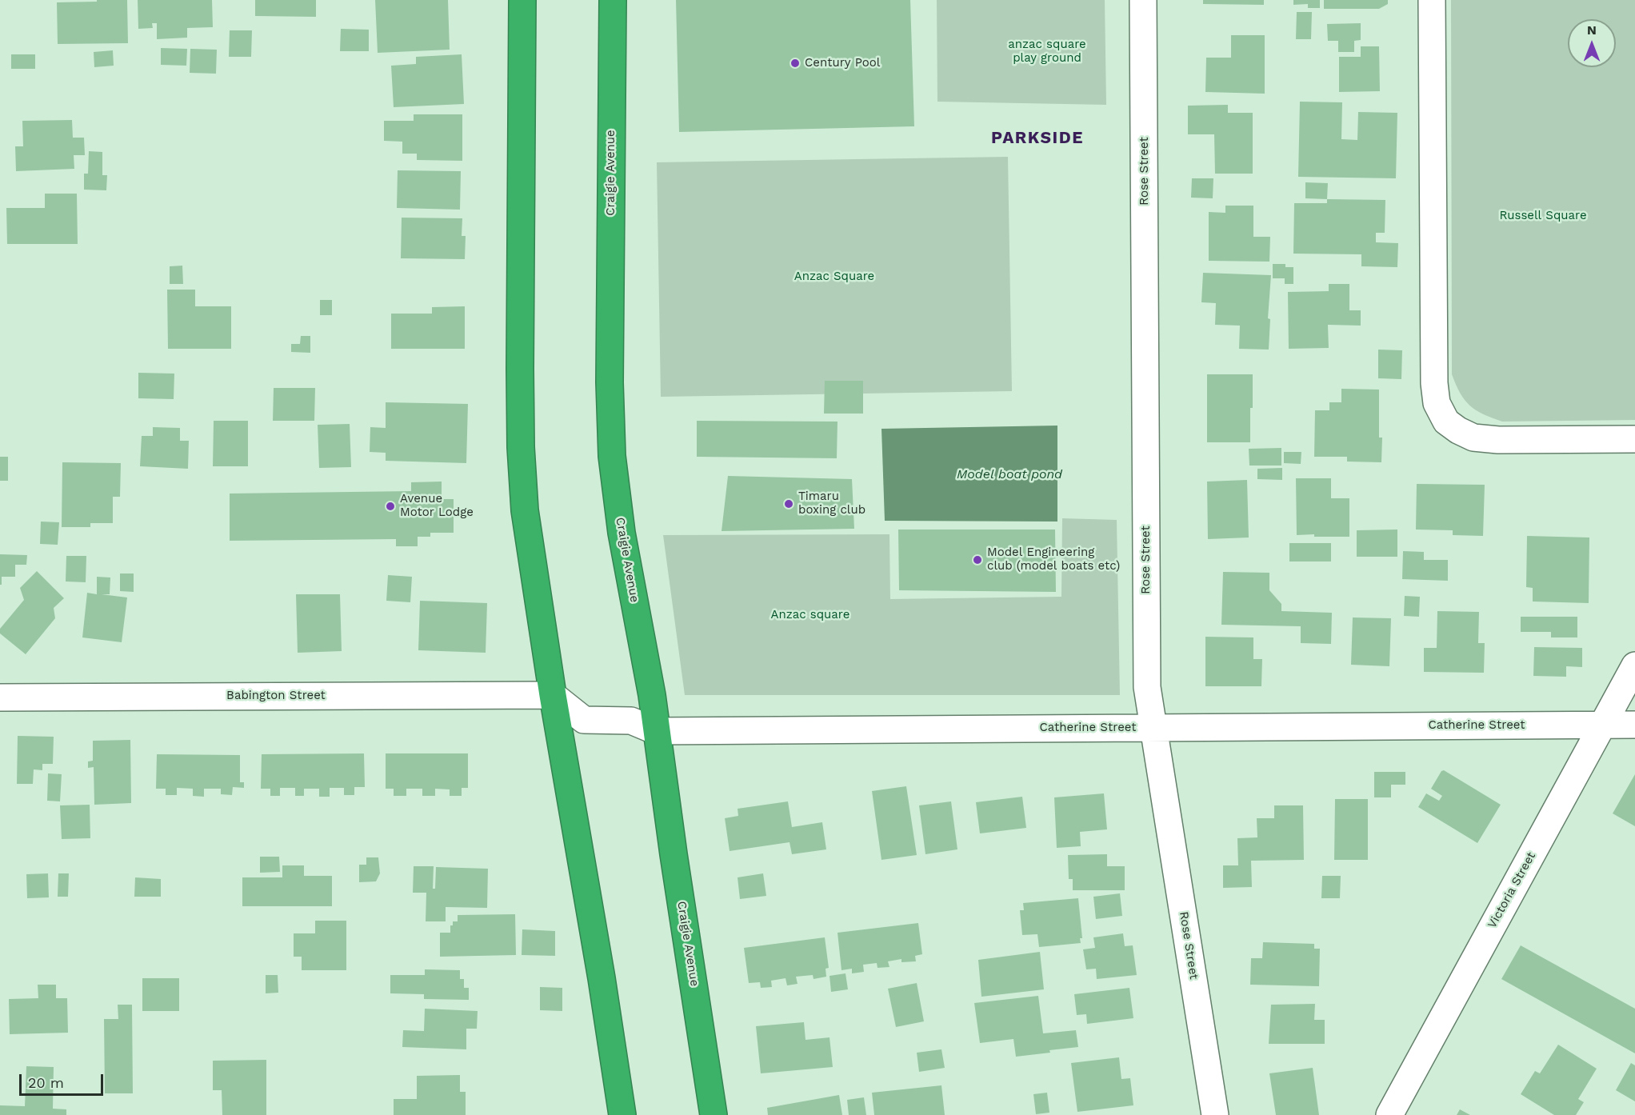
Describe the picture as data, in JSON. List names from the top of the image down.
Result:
{
  "streets": {
    "highway": ["Craigie Avenue"],
    "street": [
      "Rose Street",
      "Babington Street",
      "Catherine Street",
      "Victoria Street"
    ]
  },
  "crossings": [
    ["Rose Street", "Catherine Street"],
    ["Craigie Avenue", "Catherine Street"],
    ["Babington Street", "Catherine Street"],
    ["Catherine Street", "Victoria Street"]
  ],
  "districts": ["PARKSIDE"],
  "water": ["Model boat pond"],
  "parks": [
    "anzac square play ground",
    "Russell Square",
    "Anzac Square",
    "Anzac square"
  ],
  "places": [
    "Century Pool",
    "Timaru boxing club",
    "Avenue Motor Lodge",
    "Model Engineering club (model boats etc)"
  ],
  "scale_bar": "20 m",
  "north": "top"
}
